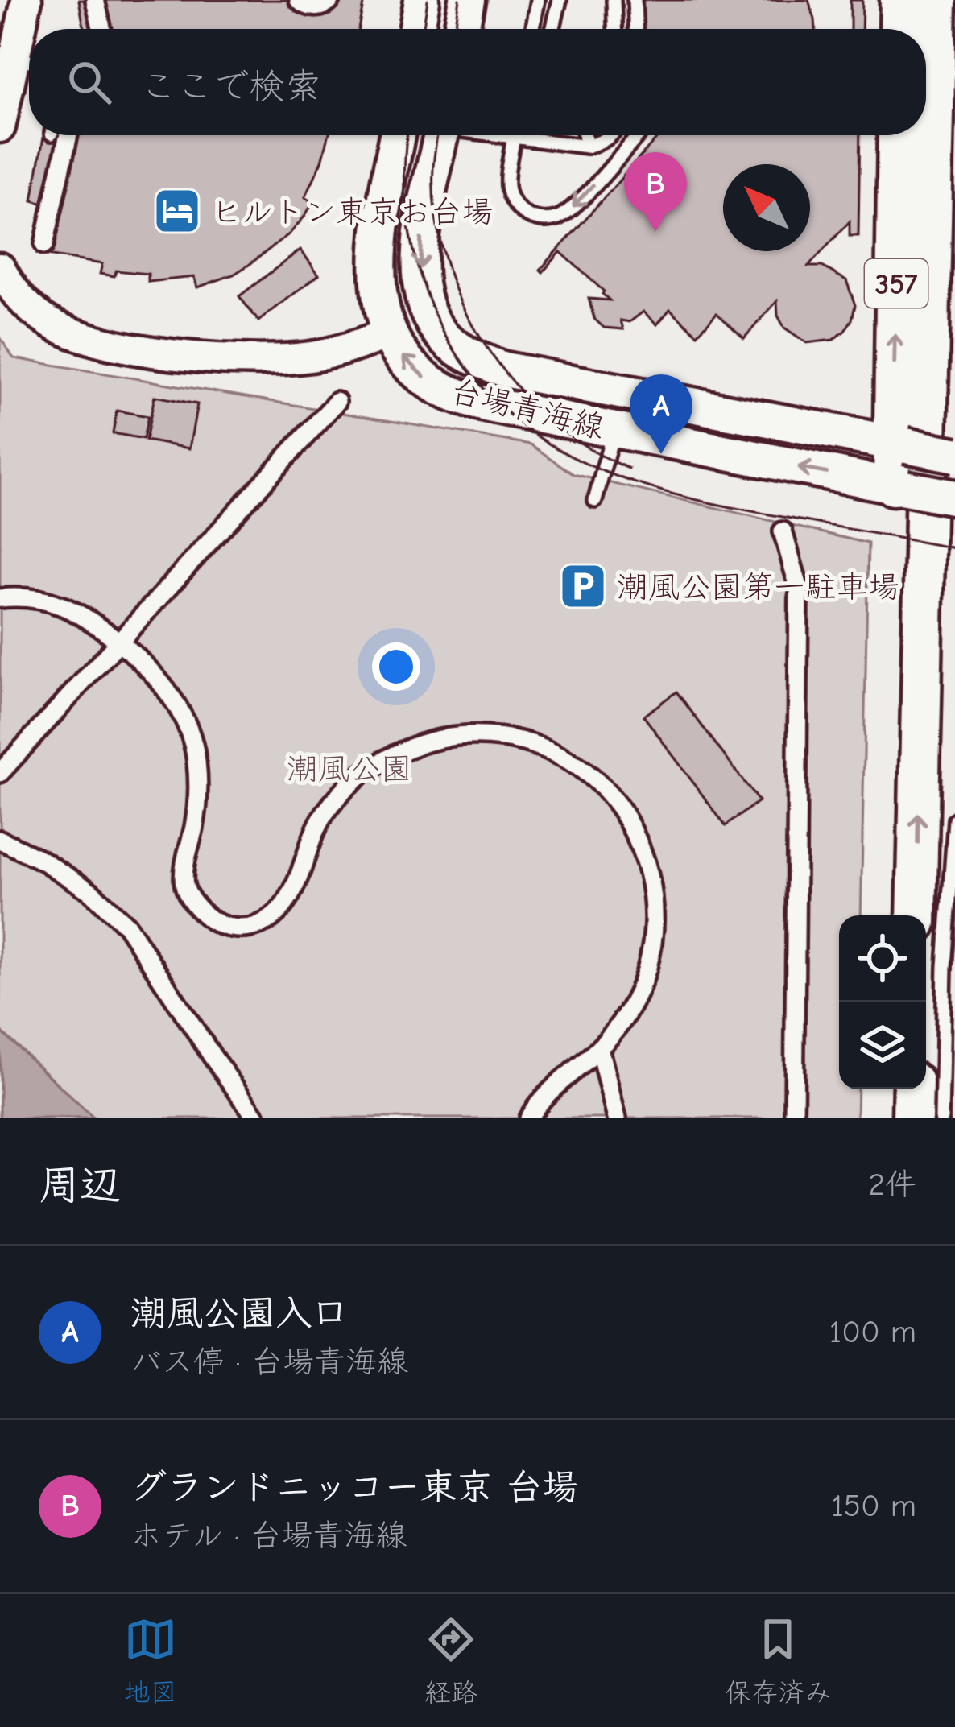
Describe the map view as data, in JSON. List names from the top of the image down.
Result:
{
  "streets": {
    "highway": ["357"],
    "main road": ["台場青海線"]
  },
  "crossings": [
    ["357", "台場青海線"]
  ],
  "parks": ["潮風公園"],
  "places": {
    "hotel": ["ヒルトン東京お台場"],
    "parking": ["潮風公園第一駐車場"]
  },
  "north": "top left",
  "page": {
    "search": "ここで検索",
    "pins": ["B", "A"],
    "heading": ["周辺", "2件"],
    "list": [
      {
        "mark": "A",
        "name": "潮風公園入口",
        "note": "バス停 · 台場青海線",
        "value": "100 m"
      },
      {
        "mark": "B",
        "name": "グランドニッコー東京 台場",
        "note": "ホテル · 台場青海線",
        "value": "150 m"
      }
    ],
    "nav": ["地図", "経路", "保存済み"]
  }
}
